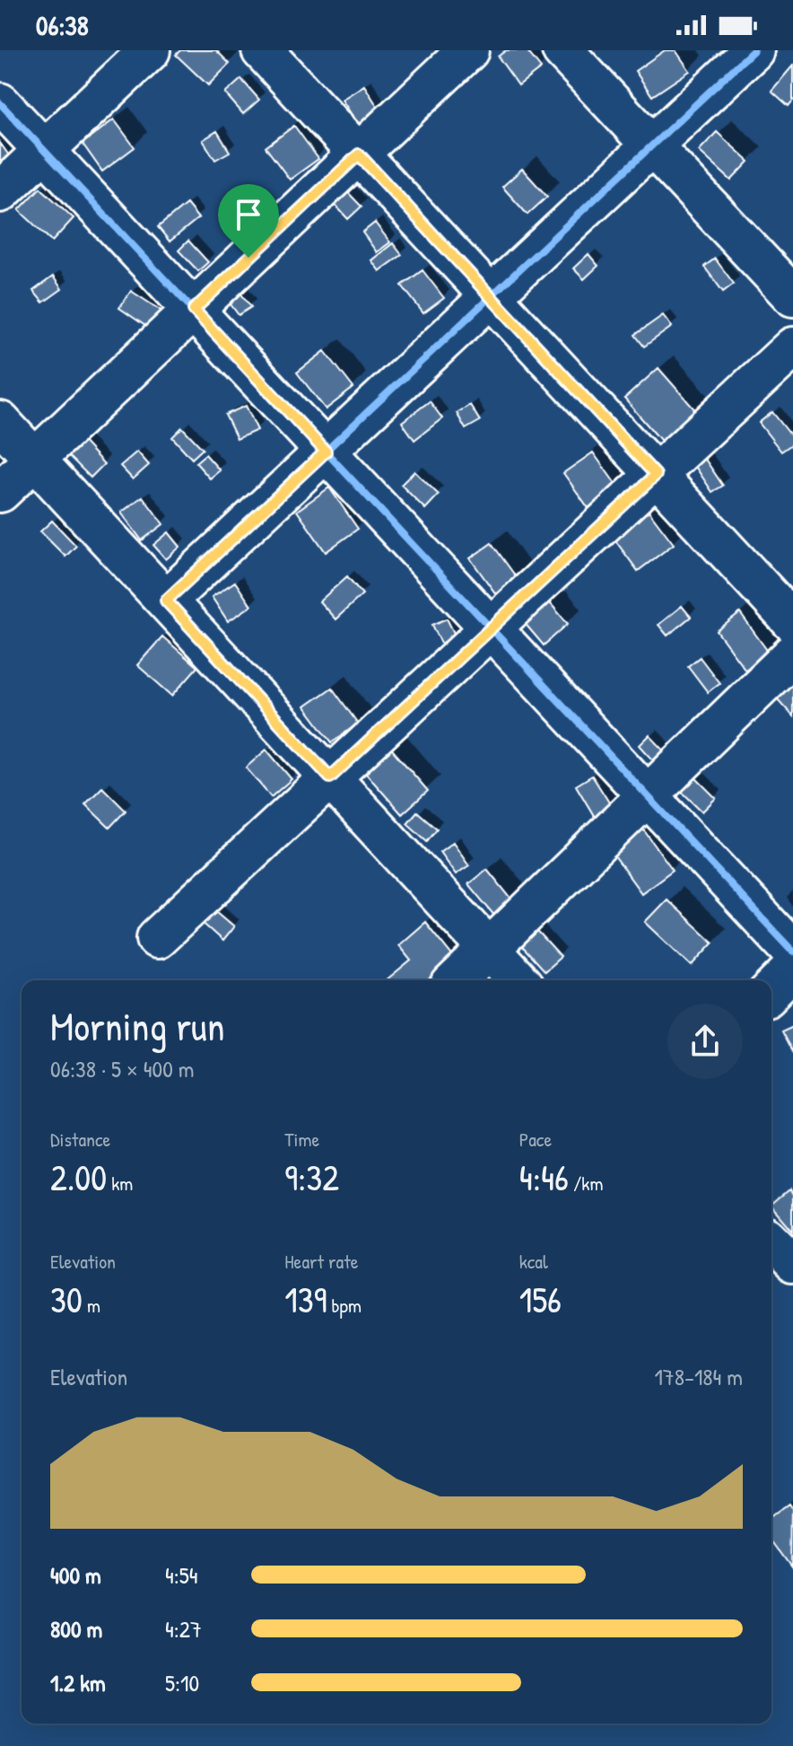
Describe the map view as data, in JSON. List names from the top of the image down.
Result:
{
  "page": {
    "status": "06:38",
    "heading": ["Morning run", "06:38 · 5 × 400 m"],
    "stats": [
      ["Distance", "2.00 km"],
      ["Time", "9:32"],
      ["Pace", "4:46 /km"],
      ["Elevation", "30 m"],
      ["Heart rate", "139 bpm"],
      ["kcal", "156"]
    ],
    "chart": ["Elevation", "178–184 m"],
    "list": [
      {
        "name": "400 m",
        "note": "4:54"
      },
      {
        "name": "800 m",
        "note": "4:27"
      },
      {
        "name": "1.2 km",
        "note": "5:10"
      }
    ]
  }
}
